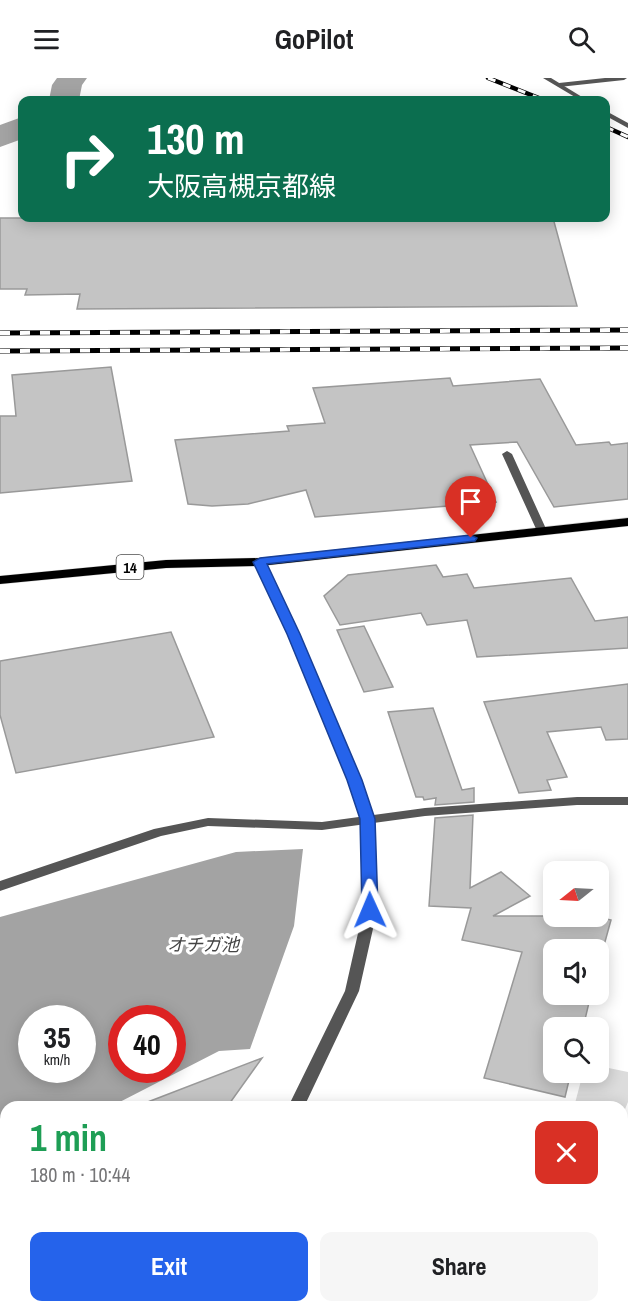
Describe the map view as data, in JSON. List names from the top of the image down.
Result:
{
  "streets": {
    "main road": ["14"]
  },
  "water": ["オチガ池"],
  "north": "left",
  "page": {
    "header": "GoPilot",
    "turn": ["130 m", "大阪高槻京都線"],
    "speed": "35 km/h",
    "limit": "40",
    "heading": ["1 min", "180 m · 10:44"],
    "buttons": ["Exit", "Share"]
  }
}
